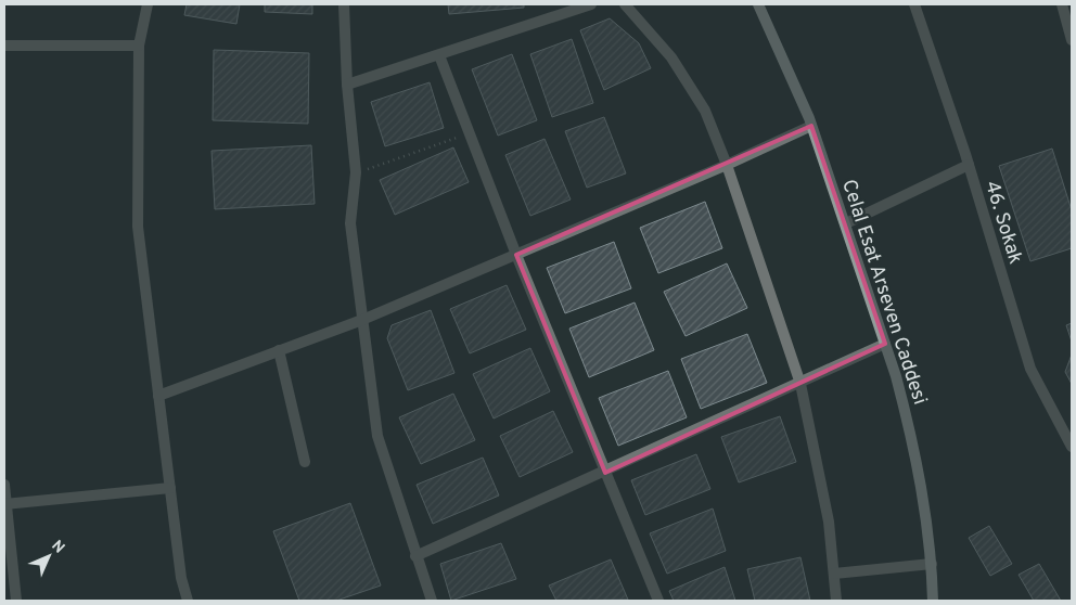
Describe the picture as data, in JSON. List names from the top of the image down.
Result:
{
  "streets": {
    "main road": ["Celal Esat Arseven Caddesi"],
    "street": ["46. Sokak"]
  },
  "north": "top right"
}
